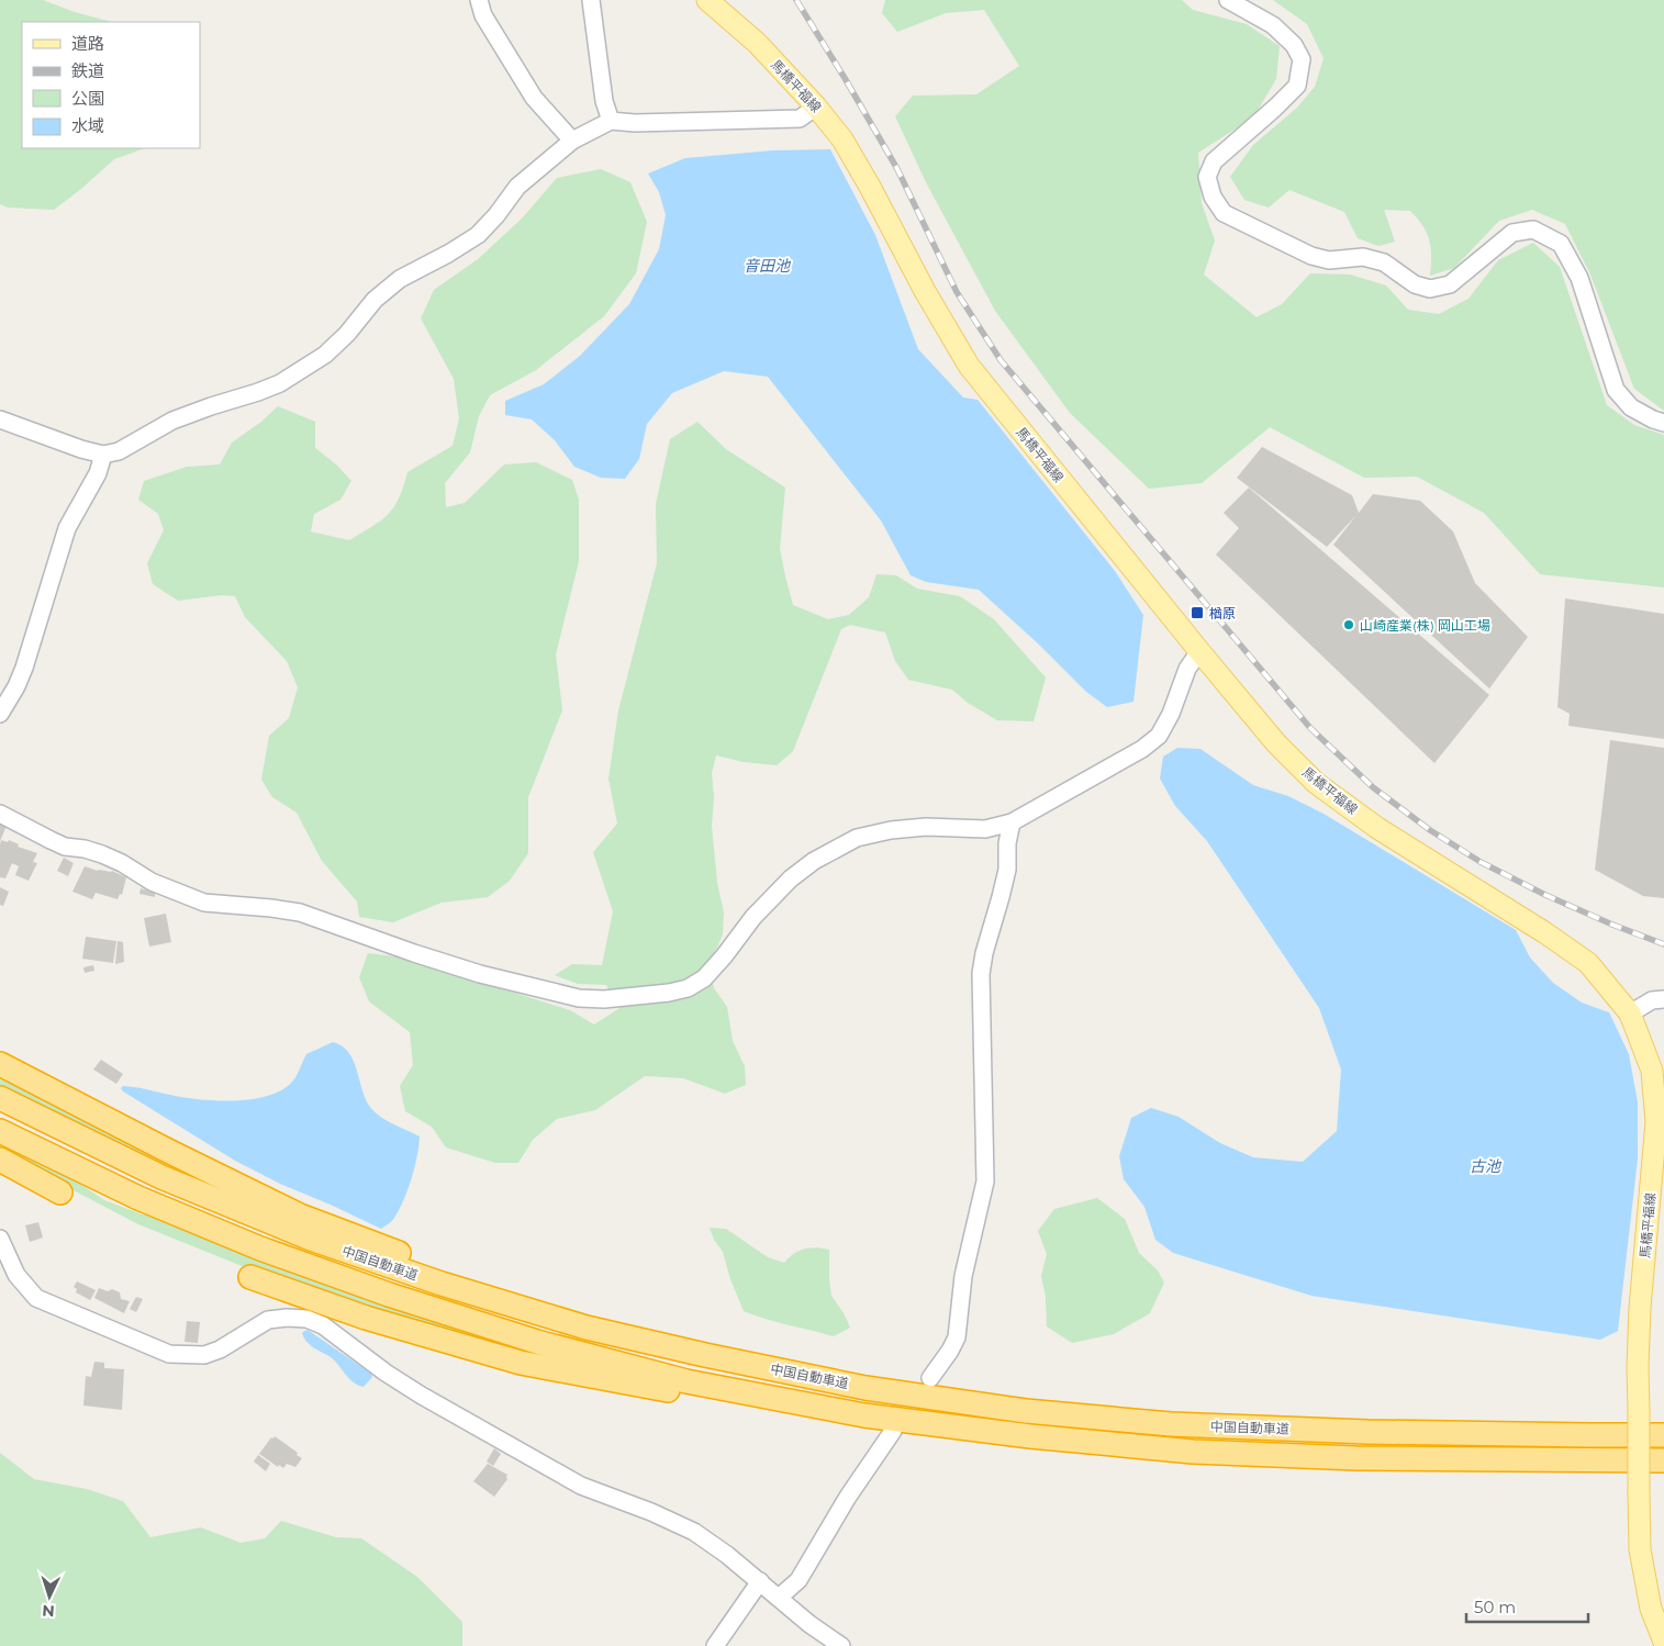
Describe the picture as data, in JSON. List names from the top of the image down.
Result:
{
  "streets": {
    "highway": ["中国自動車道"],
    "main road": ["馬橋平福線"]
  },
  "water": ["音田池", "古池"],
  "places": {
    "transit": ["楢原"],
    "other": ["山崎産業(株) 岡山工場"]
  },
  "legend": [
    "道路",
    "鉄道",
    "公園",
    "水域"
  ],
  "scale_bar": "50 m",
  "north": "bottom"
}
